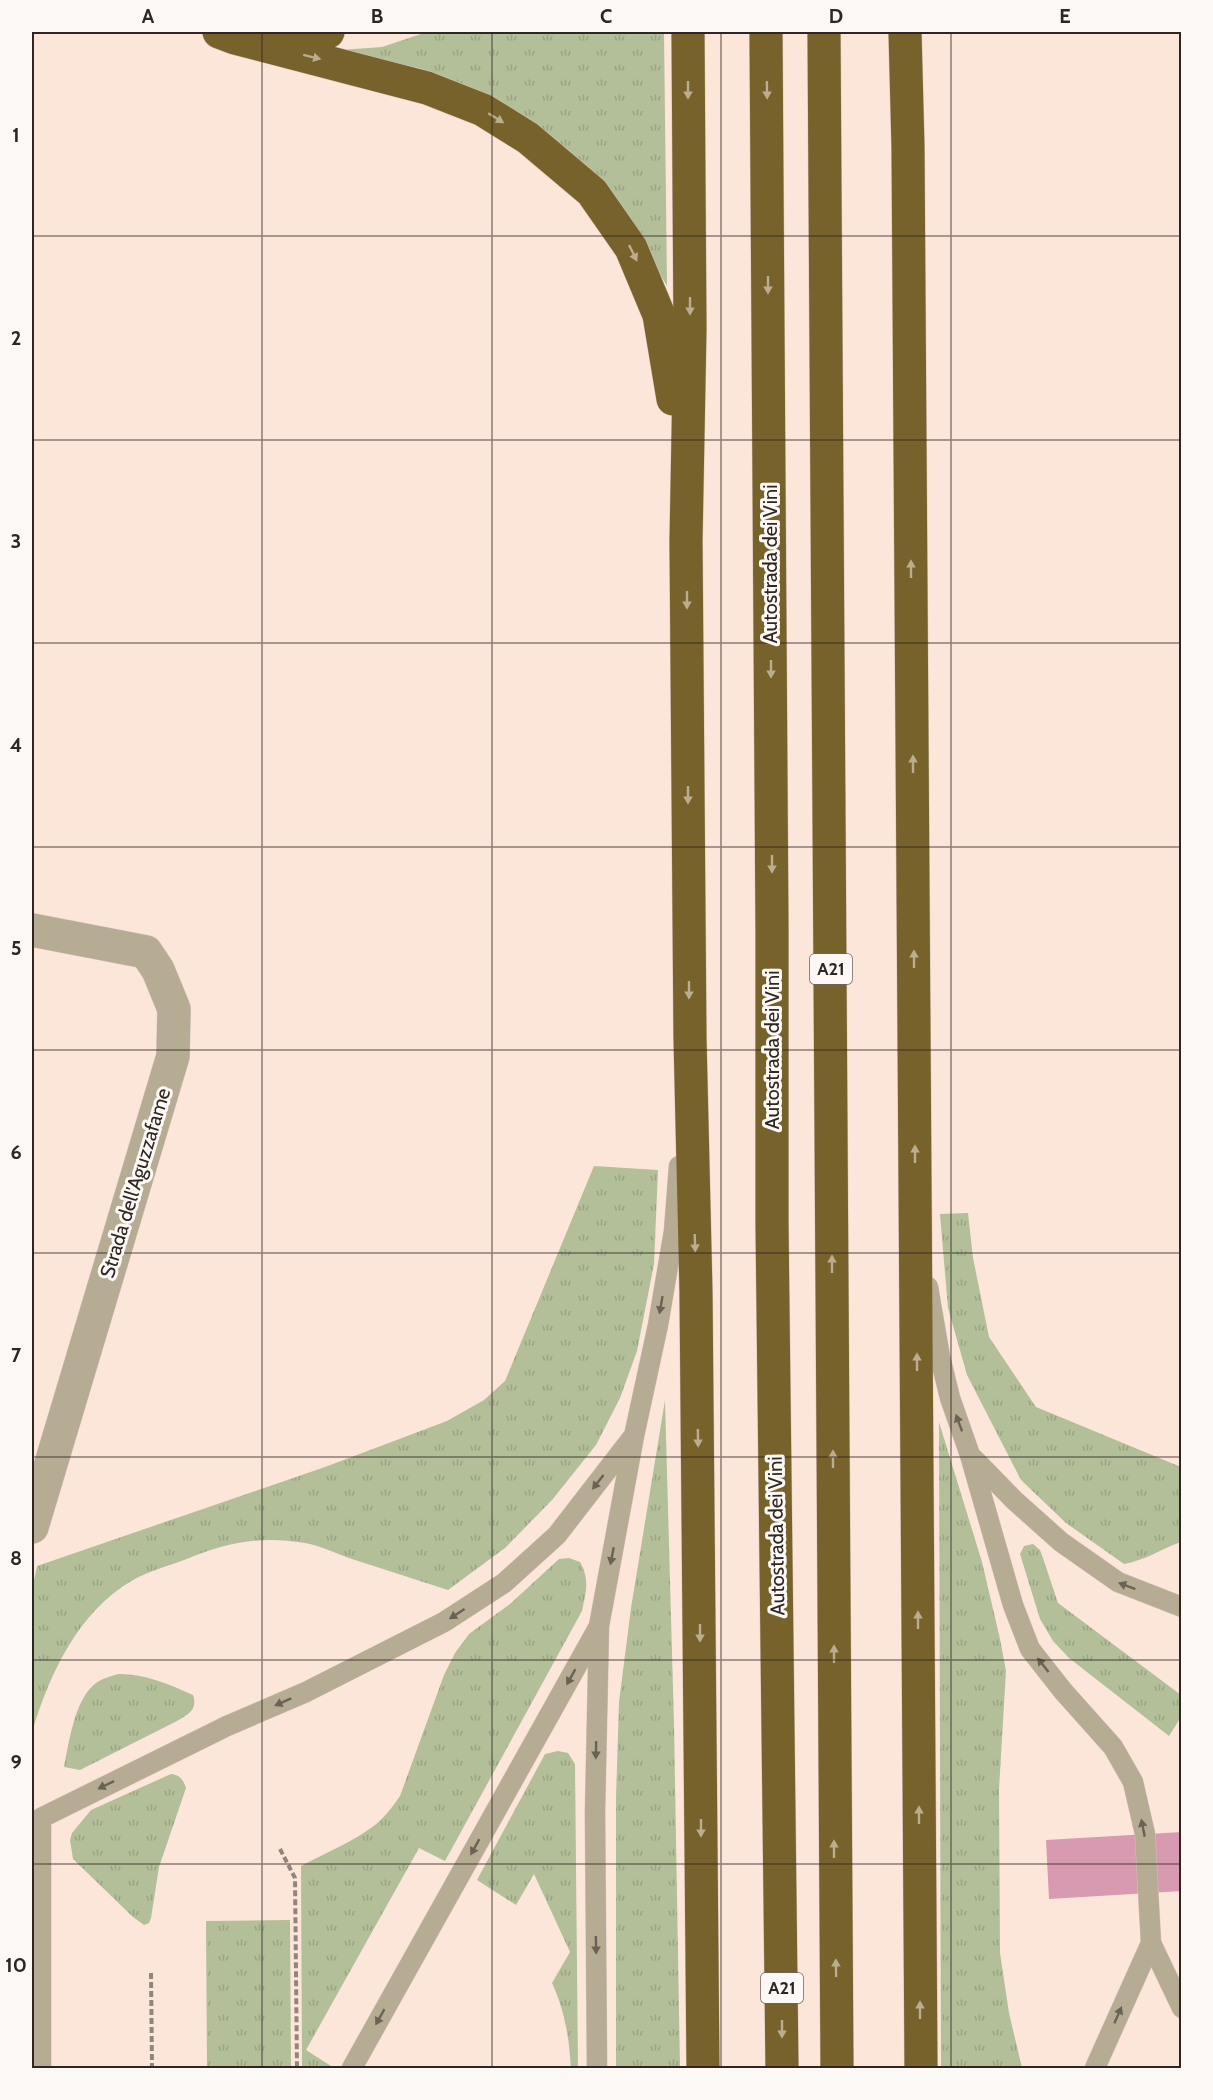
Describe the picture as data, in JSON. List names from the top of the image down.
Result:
{
  "streets": {
    "highway": ["Autostrada dei Vini", "A21"],
    "street": ["Strada dell'Aguzzafame"]
  },
  "grid": {
    "columns": [
      "A",
      "B",
      "C",
      "D",
      "E"
    ],
    "rows": [
      "1",
      "2",
      "3",
      "4",
      "5",
      "6",
      "7",
      "8",
      "9",
      "10"
    ]
  }
}
